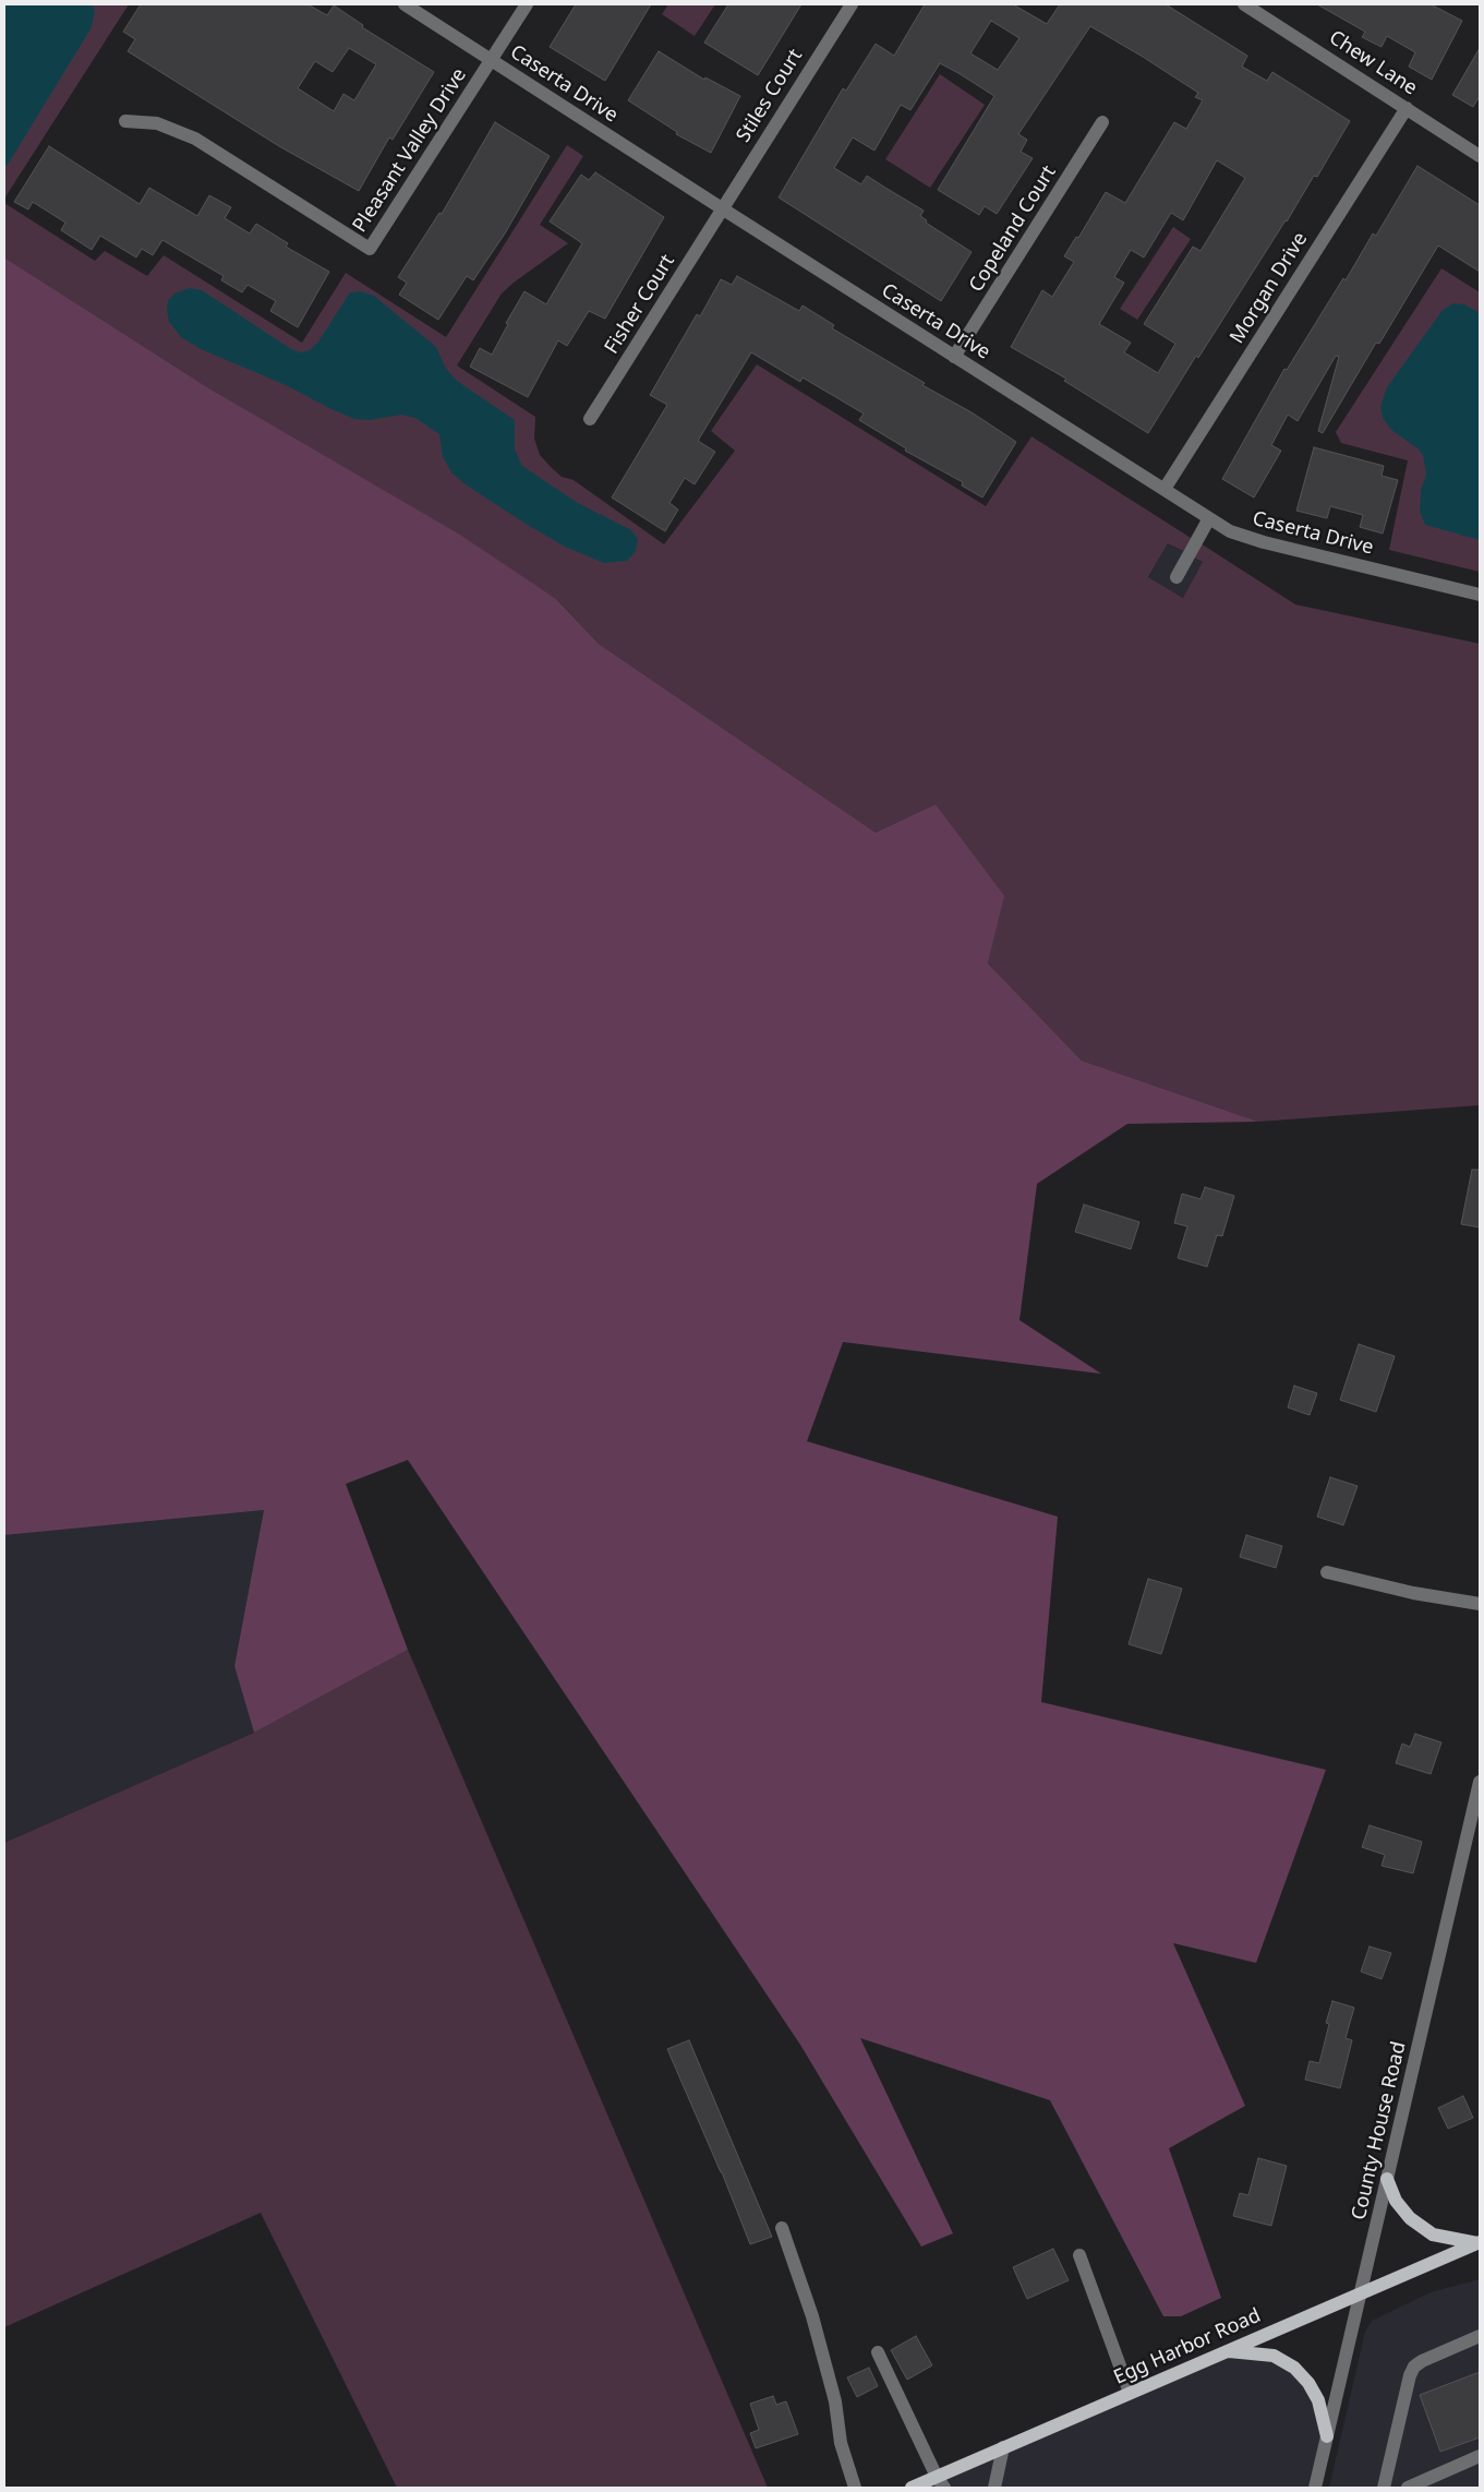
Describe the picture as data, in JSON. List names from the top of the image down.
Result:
{
  "streets": {
    "main road": ["Egg Harbor Road"],
    "street": [
      "Chew Lane",
      "Caserta Drive",
      "Stiles Court",
      "Pleasant Valley Drive",
      "Copeland Court",
      "Morgan Drive",
      "Fisher Court",
      "County House Road"
    ]
  },
  "crossings": [
    ["Chew Lane", "Morgan Drive"],
    ["Caserta Drive", "Stiles Court"],
    ["Caserta Drive", "Pleasant Valley Drive"],
    ["Caserta Drive", "Copeland Court"],
    ["Caserta Drive", "Morgan Drive"],
    ["Caserta Drive", "Fisher Court"],
    ["Stiles Court", "Fisher Court"],
    ["County House Road", "Egg Harbor Road"]
  ]
}
